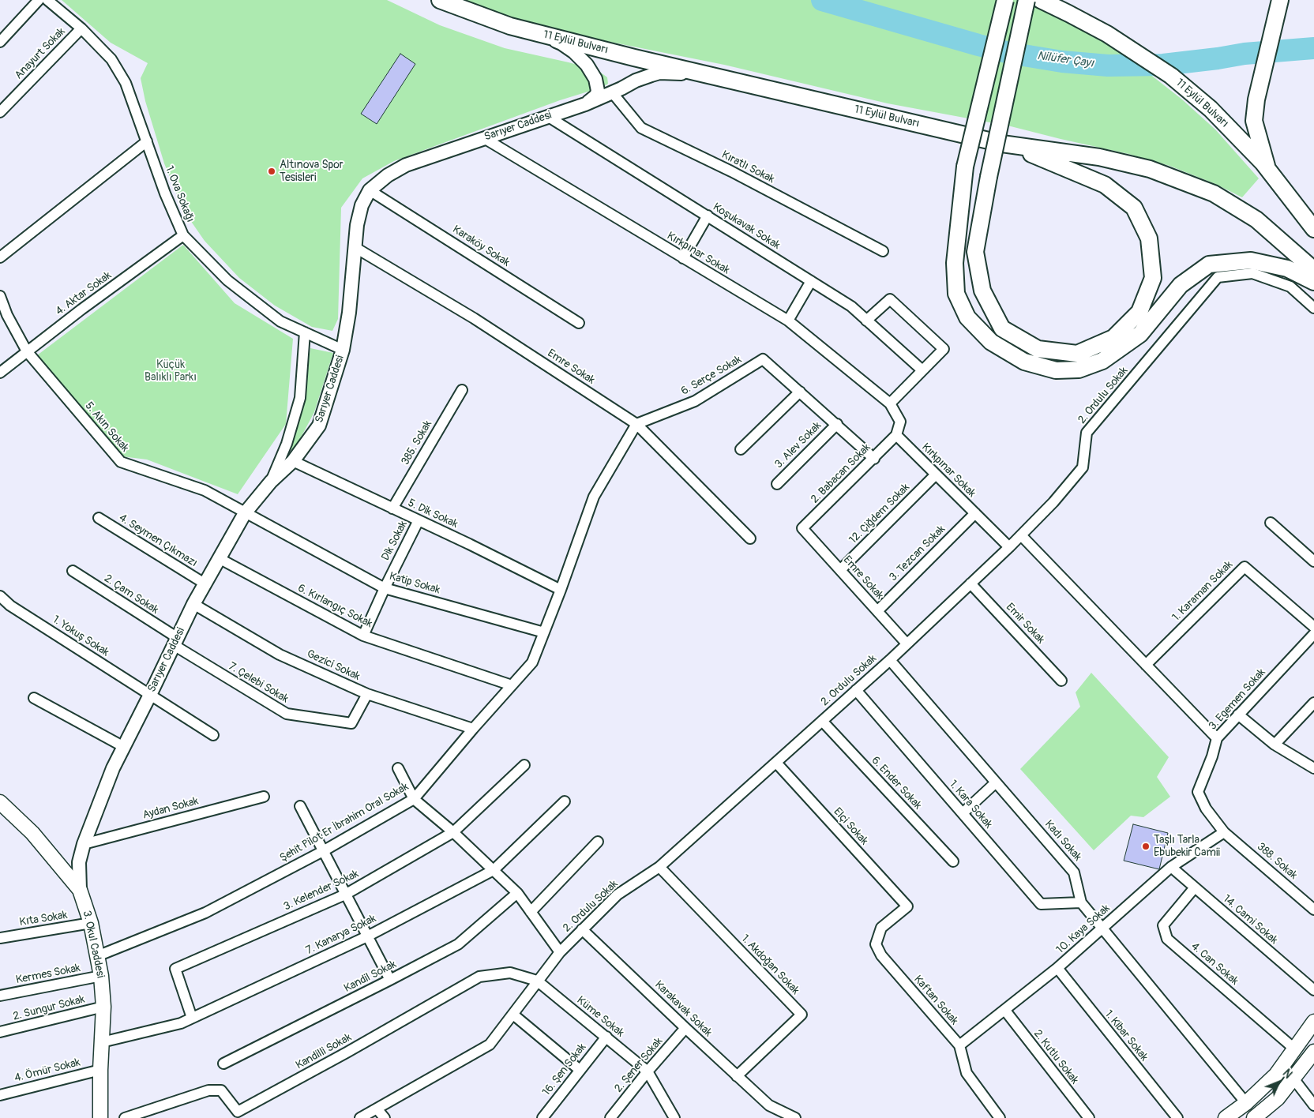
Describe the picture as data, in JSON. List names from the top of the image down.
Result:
{
  "streets": {
    "main road": ["11 Eylül Bulvarı", "3. Okul Caddesi"],
    "street": [
      "Anayurt Sokak",
      "Sarıyer Caddesi",
      "Kıratlı Sokak",
      "1. Ova Sokağı",
      "Koşukavak Sokak",
      "Karaköy Sokak",
      "Kırkpınar Sokak",
      "4. Aktar Sokak",
      "Emre Sokak",
      "6. Serçe Sokak",
      "2. Ordulu Sokak",
      "5. Akın Sokak",
      "385. Sokak",
      "3. Alev Sokak",
      "2. Babacan Sokak",
      "5. Dik Sokak",
      "12. Çiğdem Sokak",
      "4. Seymen Çıkmazı",
      "Dik Sokak",
      "3. Tezcan Sokak",
      "Katip Sokak",
      "1. Karaman Sokak",
      "2. Çam Sokak",
      "6. Kırlangıç Sokak",
      "Emir Sokak",
      "1. Yokuş Sokak",
      "Gezici Sokak",
      "7. Çelebi Sokak",
      "3. Egemen Sokak",
      "6. Ender Sokak",
      "1. Kara Sokak",
      "Aydan Sokak",
      "Şehit Pilot Er İbrahim Oral Sokak",
      "Elçi Sokak",
      "Kadı Sokak",
      "388. Sokak",
      "3. Kelender Sokak",
      "Kıta Sokak",
      "14. Cami Sokak",
      "10. Kaya Sokak",
      "7. Kanarya Sokak",
      "4. Can Sokak",
      "1. Akdoğan Sokak",
      "Kermes Sokak",
      "Kandil Sokak",
      "Kaftan Sokak",
      "2. Sungur Sokak",
      "Karakavak Sokak",
      "Küme Sokak",
      "1. Kibar Sokak",
      "Kandilli Sokak",
      "2. Kutlu Sokak",
      "2. Şener Sokak",
      "16. Şen Sokak",
      "4. Ömür Sokak"
    ]
  },
  "crossings": [
    ["11 Eylül Bulvarı", "Sarıyer Caddesi"],
    ["Anayurt Sokak", "1. Ova Sokağı"],
    ["Sarıyer Caddesi", "Kıratlı Sokak"],
    ["Sarıyer Caddesi", "1. Ova Sokağı"],
    ["Sarıyer Caddesi", "Koşukavak Sokak"],
    ["Sarıyer Caddesi", "Karaköy Sokak"],
    ["Sarıyer Caddesi", "Kırkpınar Sokak"],
    ["Sarıyer Caddesi", "Emre Sokak"],
    ["Sarıyer Caddesi", "5. Akın Sokak"],
    ["Sarıyer Caddesi", "5. Dik Sokak"],
    ["Sarıyer Caddesi", "4. Seymen Çıkmazı"],
    ["Sarıyer Caddesi", "Katip Sokak"],
    ["Sarıyer Caddesi", "2. Çam Sokak"],
    ["Sarıyer Caddesi", "6. Kırlangıç Sokak"],
    ["Sarıyer Caddesi", "1. Yokuş Sokak"],
    ["Sarıyer Caddesi", "Gezici Sokak"],
    ["Sarıyer Caddesi", "7. Çelebi Sokak"],
    ["Sarıyer Caddesi", "Aydan Sokak"],
    ["Sarıyer Caddesi", "3. Okul Caddesi"],
    ["1. Ova Sokağı", "4. Aktar Sokak"],
    ["Kırkpınar Sokak", "2. Ordulu Sokak"],
    ["Kırkpınar Sokak", "2. Babacan Sokak"],
    ["Kırkpınar Sokak", "12. Çiğdem Sokak"],
    ["Kırkpınar Sokak", "3. Tezcan Sokak"],
    ["4. Aktar Sokak", "5. Akın Sokak"],
    ["Emre Sokak", "6. Serçe Sokak"],
    ["Emre Sokak", "2. Ordulu Sokak"],
    ["Emre Sokak", "2. Babacan Sokak"],
    ["Emre Sokak", "12. Çiğdem Sokak"],
    ["Emre Sokak", "3. Tezcan Sokak"],
    ["6. Serçe Sokak", "3. Alev Sokak"],
    ["6. Serçe Sokak", "2. Babacan Sokak"],
    ["2. Ordulu Sokak", "Emir Sokak"],
    ["2. Ordulu Sokak", "6. Ender Sokak"],
    ["2. Ordulu Sokak", "1. Kara Sokak"],
    ["2. Ordulu Sokak", "Elçi Sokak"],
    ["2. Ordulu Sokak", "Kadı Sokak"],
    ["2. Ordulu Sokak", "1. Akdoğan Sokak"],
    ["2. Ordulu Sokak", "Karakavak Sokak"],
    ["2. Ordulu Sokak", "Küme Sokak"],
    ["2. Ordulu Sokak", "Kandilli Sokak"],
    ["5. Akın Sokak", "Katip Sokak"],
    ["385. Sokak", "5. Dik Sokak"],
    ["5. Dik Sokak", "Dik Sokak"],
    ["5. Dik Sokak", "Şehit Pilot Er İbrahim Oral Sokak"],
    ["Dik Sokak", "Katip Sokak"],
    ["Dik Sokak", "6. Kırlangıç Sokak"],
    ["Katip Sokak", "Şehit Pilot Er İbrahim Oral Sokak"],
    ["2. Çam Sokak", "7. Çelebi Sokak"],
    ["6. Kırlangıç Sokak", "Şehit Pilot Er İbrahim Oral Sokak"],
    ["Gezici Sokak", "7. Çelebi Sokak"],
    ["Gezici Sokak", "Şehit Pilot Er İbrahim Oral Sokak"],
    ["3. Egemen Sokak", "388. Sokak"],
    ["3. Egemen Sokak", "10. Kaya Sokak"],
    ["1. Kara Sokak", "Kadı Sokak"],
    ["Şehit Pilot Er İbrahim Oral Sokak", "3. Okul Caddesi"],
    ["Elçi Sokak", "Kaftan Sokak"],
    ["Kadı Sokak", "10. Kaya Sokak"],
    ["388. Sokak", "10. Kaya Sokak"],
    ["3. Kelender Sokak", "7. Kanarya Sokak"],
    ["Kıta Sokak", "3. Okul Caddesi"],
    ["14. Cami Sokak", "10. Kaya Sokak"],
    ["14. Cami Sokak", "4. Can Sokak"],
    ["10. Kaya Sokak", "Kaftan Sokak"],
    ["10. Kaya Sokak", "1. Kibar Sokak"],
    ["10. Kaya Sokak", "2. Kutlu Sokak"],
    ["7. Kanarya Sokak", "3. Okul Caddesi"],
    ["3. Okul Caddesi", "Kermes Sokak"],
    ["3. Okul Caddesi", "2. Sungur Sokak"],
    ["3. Okul Caddesi", "4. Ömür Sokak"],
    ["1. Akdoğan Sokak", "Karakavak Sokak"],
    ["Karakavak Sokak", "2. Şener Sokak"],
    ["Küme Sokak", "Kandilli Sokak"],
    ["Küme Sokak", "2. Şener Sokak"],
    ["Küme Sokak", "16. Şen Sokak"]
  ],
  "water": ["Nilüfer Çayı"],
  "parks": ["Küçük Balıklı Parkı"],
  "places": ["Altınova Spor Tesisleri", "Taşlı Tarla Ebubekir Camii"],
  "north": "top right"
}
